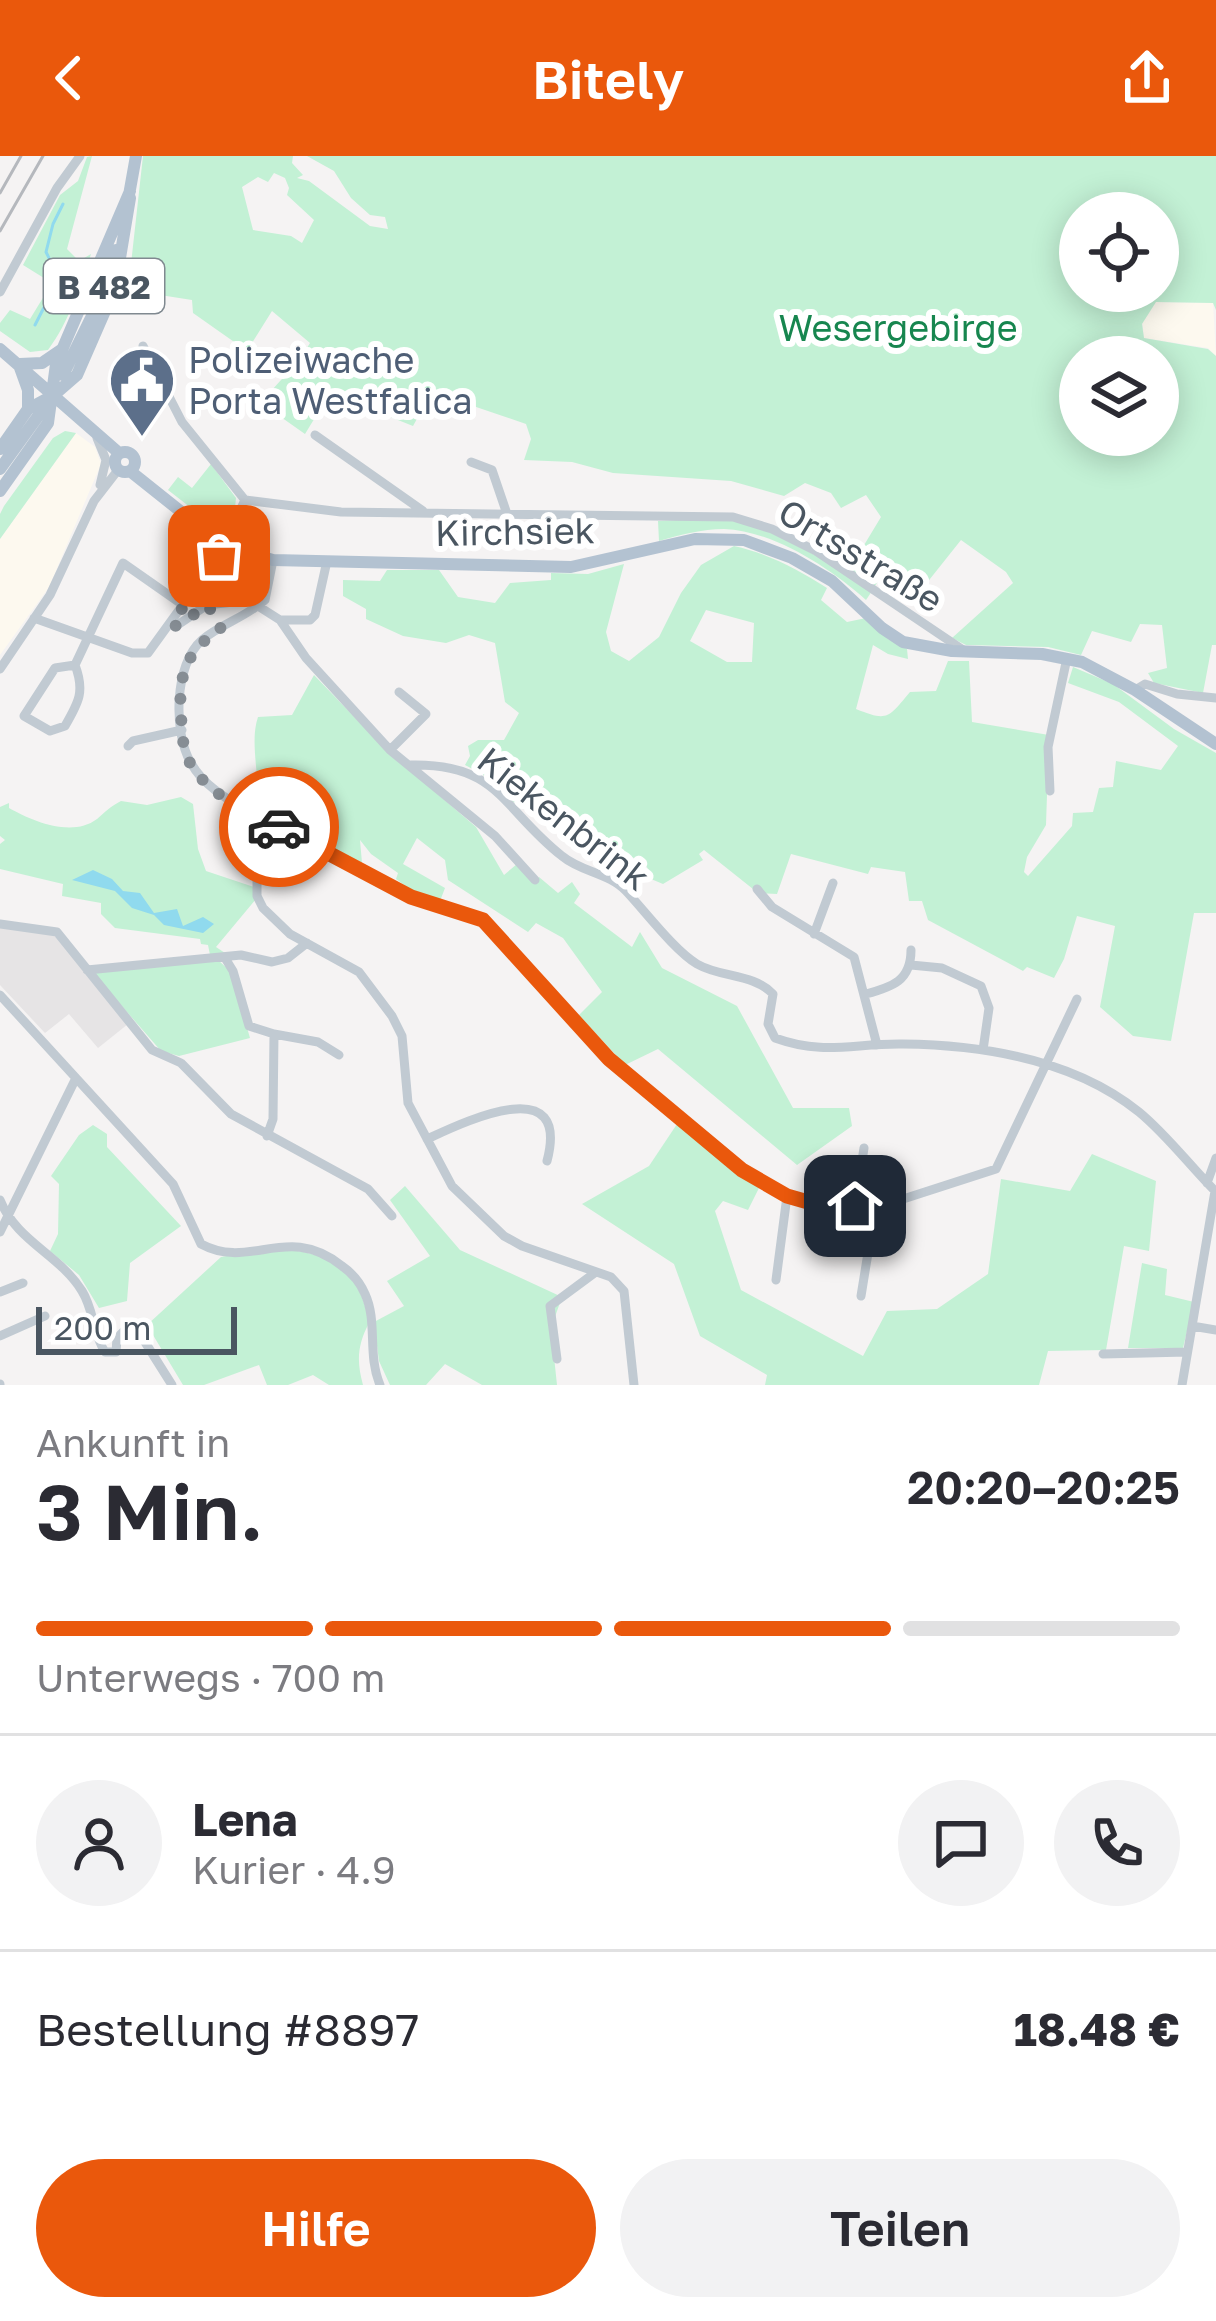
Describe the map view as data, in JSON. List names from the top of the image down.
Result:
{
  "streets": {
    "main road": ["B 482", "Kirchsiek"],
    "street": ["Ortsstraße", "Kiekenbrink"]
  },
  "crossings": [
    ["Kirchsiek", "Ortsstraße"]
  ],
  "parks": ["Wesergebirge"],
  "places": {
    "public building": ["Polizeiwache Porta Westfalica"]
  },
  "scale_bar": "200 m",
  "page": {
    "header": "Bitely",
    "scale": "200 m",
    "heading": ["3 Min.", "Ankunft in", "20:20–20:25"],
    "panel": [
      "Lena",
      "Kurier · 4.9",
      "Bestellung #8897",
      "18.48 €"
    ],
    "bar": "Unterwegs · 700 m",
    "buttons": ["Hilfe", "Teilen"]
  }
}
